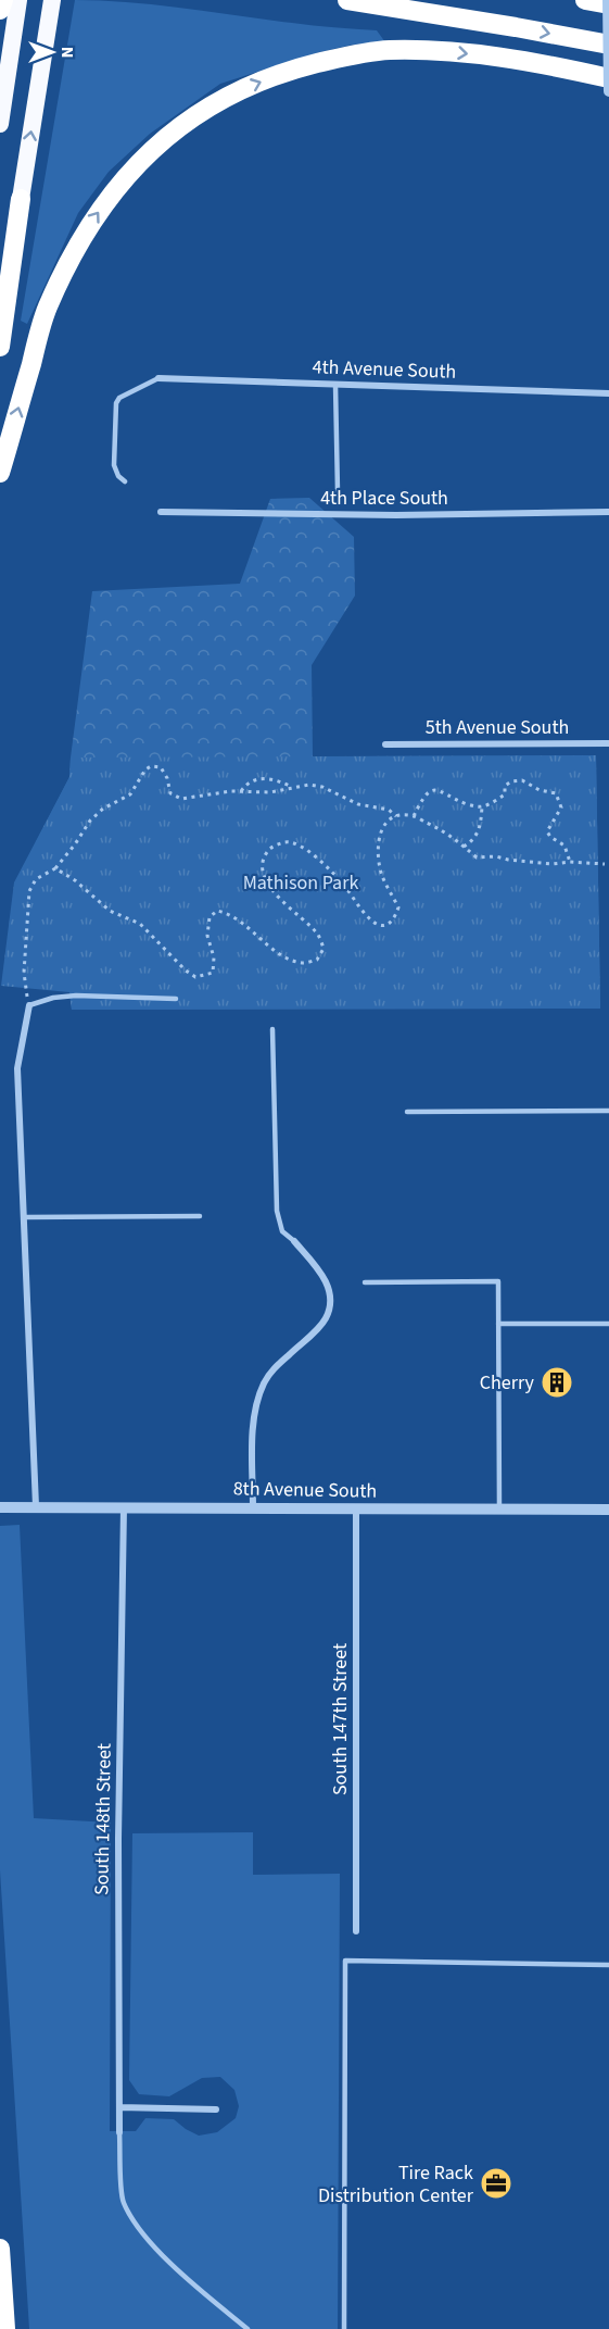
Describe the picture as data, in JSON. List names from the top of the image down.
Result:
{
  "streets": {
    "street": [
      "4th Avenue South",
      "4th Place South",
      "5th Avenue South",
      "8th Avenue South",
      "South 147th Street",
      "South 148th Street"
    ]
  },
  "crossings": [
    ["8th Avenue South", "South 147th Street"],
    ["8th Avenue South", "South 148th Street"]
  ],
  "parks": ["Mathison Park"],
  "places": {
    "building": ["Cherry"],
    "office": ["Tire Rack Distribution Center"]
  },
  "north": "right"
}
